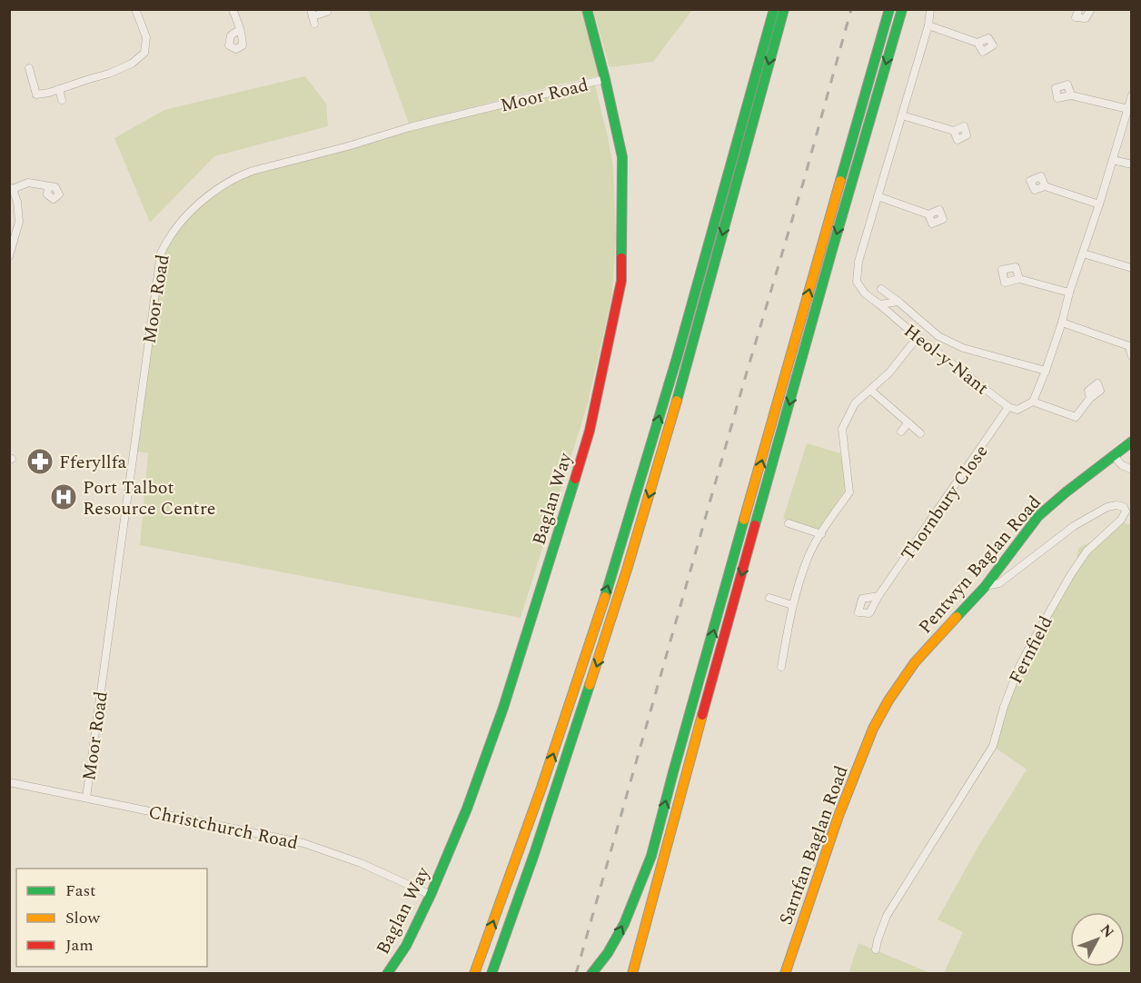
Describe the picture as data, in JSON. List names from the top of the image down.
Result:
{
  "streets": {
    "main road": ["Baglan Way", "Pentwyn Baglan Road", "Sarnfan Baglan Road"],
    "street": [
      "Moor Road",
      "Heol-y-Nant",
      "Thornbury Close",
      "Fernfield",
      "Christchurch Road"
    ]
  },
  "crossings": [
    ["Moor Road", "Baglan Way"],
    ["Moor Road", "Christchurch Road"],
    ["Heol-y-Nant", "Thornbury Close"],
    ["Baglan Way", "Christchurch Road"],
    ["Pentwyn Baglan Road", "Fernfield"],
    ["Pentwyn Baglan Road", "Sarnfan Baglan Road"]
  ],
  "places": {
    "pharmacy": ["Fferyllfa"],
    "hospital": ["Port Talbot Resource Centre"]
  },
  "legend": ["Fast", "Slow", "Jam"],
  "north": "top right"
}
